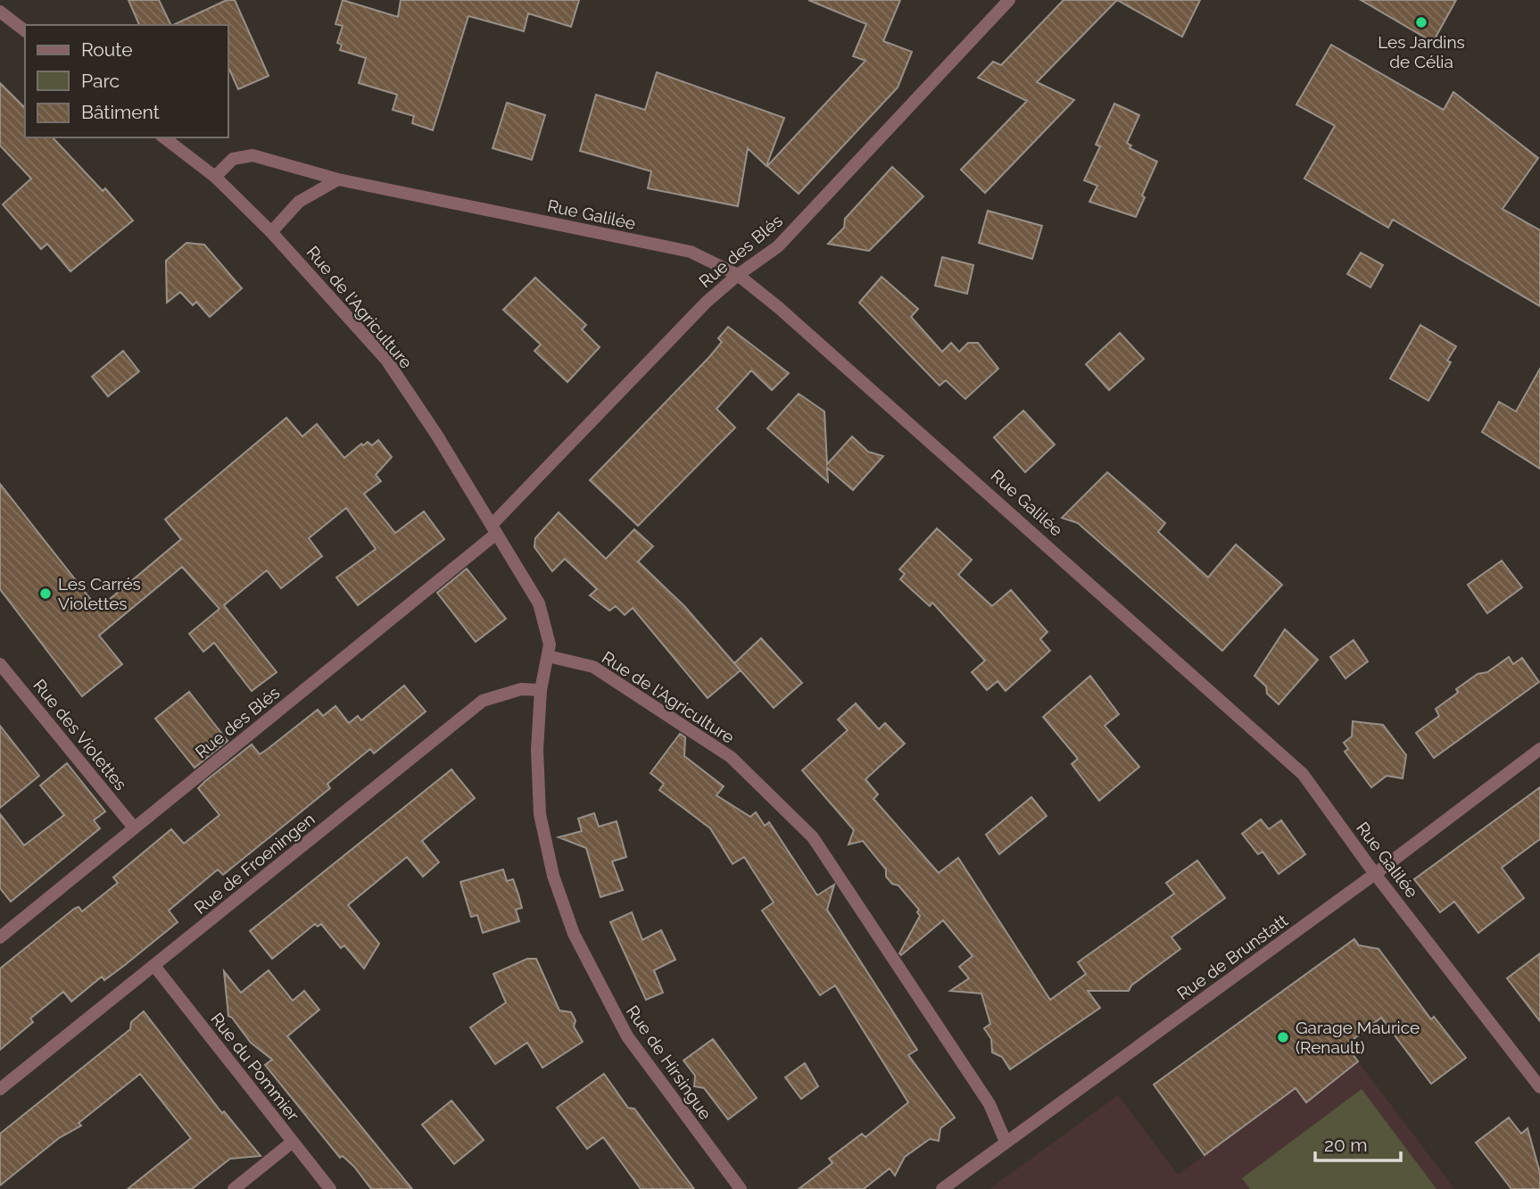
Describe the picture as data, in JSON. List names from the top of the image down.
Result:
{
  "streets": {
    "street": [
      "Rue Galilée",
      "Rue des Blés",
      "Rue de l'Agriculture",
      "Rue des Violettes",
      "Rue de Froeningen",
      "Rue de Brunstatt",
      "Rue de Hirsingue",
      "Rue du Pommier"
    ]
  },
  "crossings": [
    ["Rue Galilée", "Rue des Blés"],
    ["Rue Galilée", "Rue de l'Agriculture"],
    ["Rue Galilée", "Rue de Brunstatt"],
    ["Rue des Blés", "Rue de l'Agriculture"],
    ["Rue des Blés", "Rue des Violettes"],
    ["Rue de l'Agriculture", "Rue de Brunstatt"],
    ["Rue de l'Agriculture", "Rue de Hirsingue"],
    ["Rue de Froeningen", "Rue de Hirsingue"],
    ["Rue de Froeningen", "Rue du Pommier"]
  ],
  "places": ["Les Jardins de Célia", "Les Carrés Violettes", "Garage Maurice (Renault)"],
  "legend": ["Route", "Parc", "Bâtiment"],
  "scale_bar": "20 m"
}
